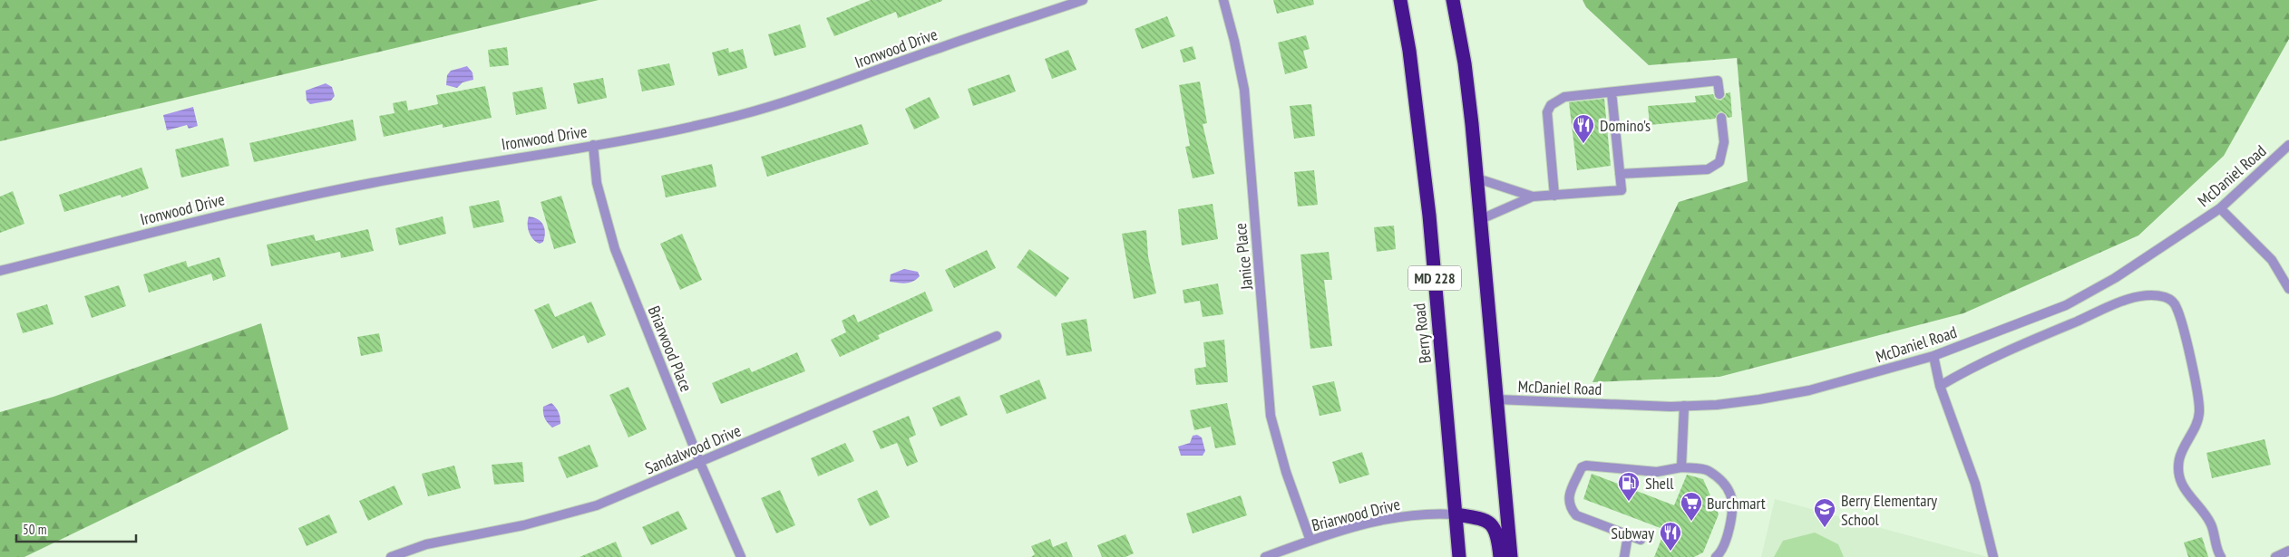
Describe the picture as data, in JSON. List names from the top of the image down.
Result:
{
  "streets": {
    "highway": ["MD 228", "Berry Road"],
    "street": [
      "Ironwood Drive",
      "McDaniel Road",
      "Janice Place",
      "Briarwood Place",
      "Sandalwood Drive",
      "Briarwood Drive"
    ]
  },
  "crossings": [
    ["Ironwood Drive", "Briarwood Place"],
    ["Janice Place", "Briarwood Drive"],
    ["Berry Road", "Briarwood Drive"],
    ["Briarwood Place", "Sandalwood Drive"]
  ],
  "places": {
    "restaurant": ["Domino's", "Subway"],
    "fuel station": ["Shell"],
    "supermarket": ["Burchmart"],
    "school or university": ["Berry Elementary School"]
  },
  "scale_bar": "50 m"
}
